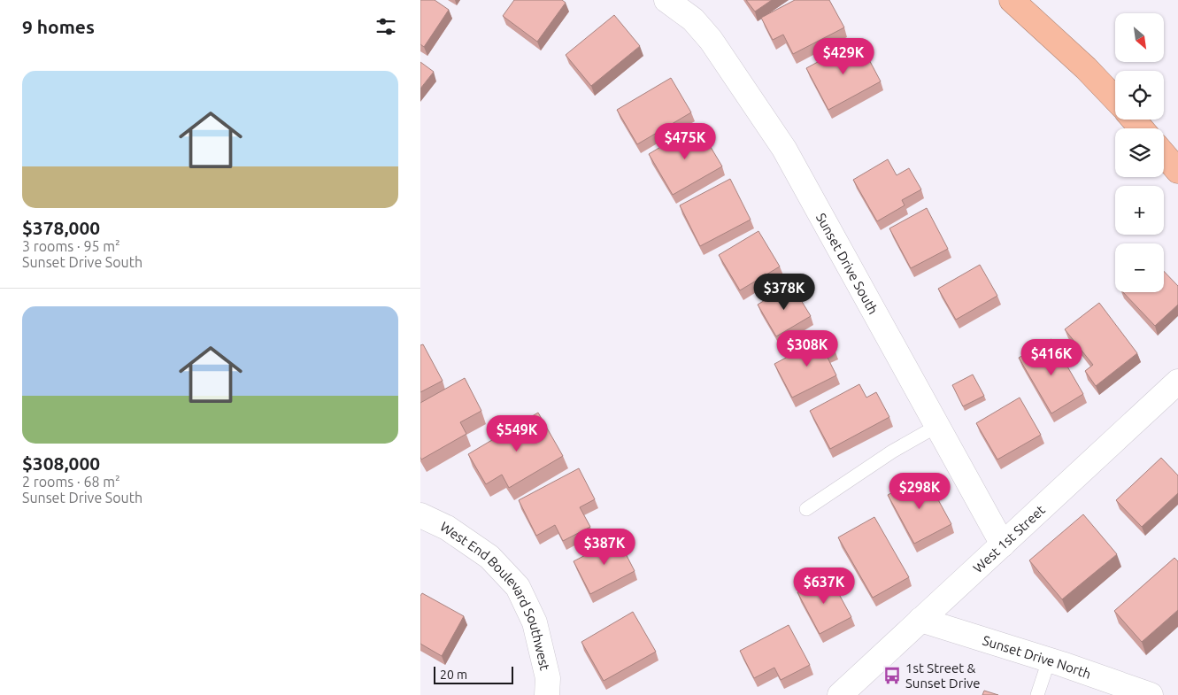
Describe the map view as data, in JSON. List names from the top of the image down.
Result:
{
  "streets": {
    "street": [
      "Sunset Drive South",
      "West 1st Street",
      "West End Boulevard Southwest",
      "Sunset Drive North"
    ]
  },
  "crossings": [
    ["Sunset Drive South", "West 1st Street"],
    ["West 1st Street", "Sunset Drive North"]
  ],
  "places": {
    "bus stop": ["1st Street & Sunset Drive"]
  },
  "scale_bar": "20 m",
  "north": "bottom right",
  "page": {
    "heading": "9 homes",
    "map_buttons": ["+", "−"],
    "price": [
      "$429K",
      "$475K",
      "$378K",
      "$308K",
      "$416K",
      "$549K",
      "$298K",
      "$387K",
      "$637K"
    ],
    "list": [
      {
        "name": "$378,000",
        "note": "3 rooms · 95 m² · Sunset Drive South"
      },
      {
        "name": "$308,000",
        "note": "2 rooms · 68 m² · Sunset Drive South"
      }
    ],
    "scale": "20 m"
  }
}
